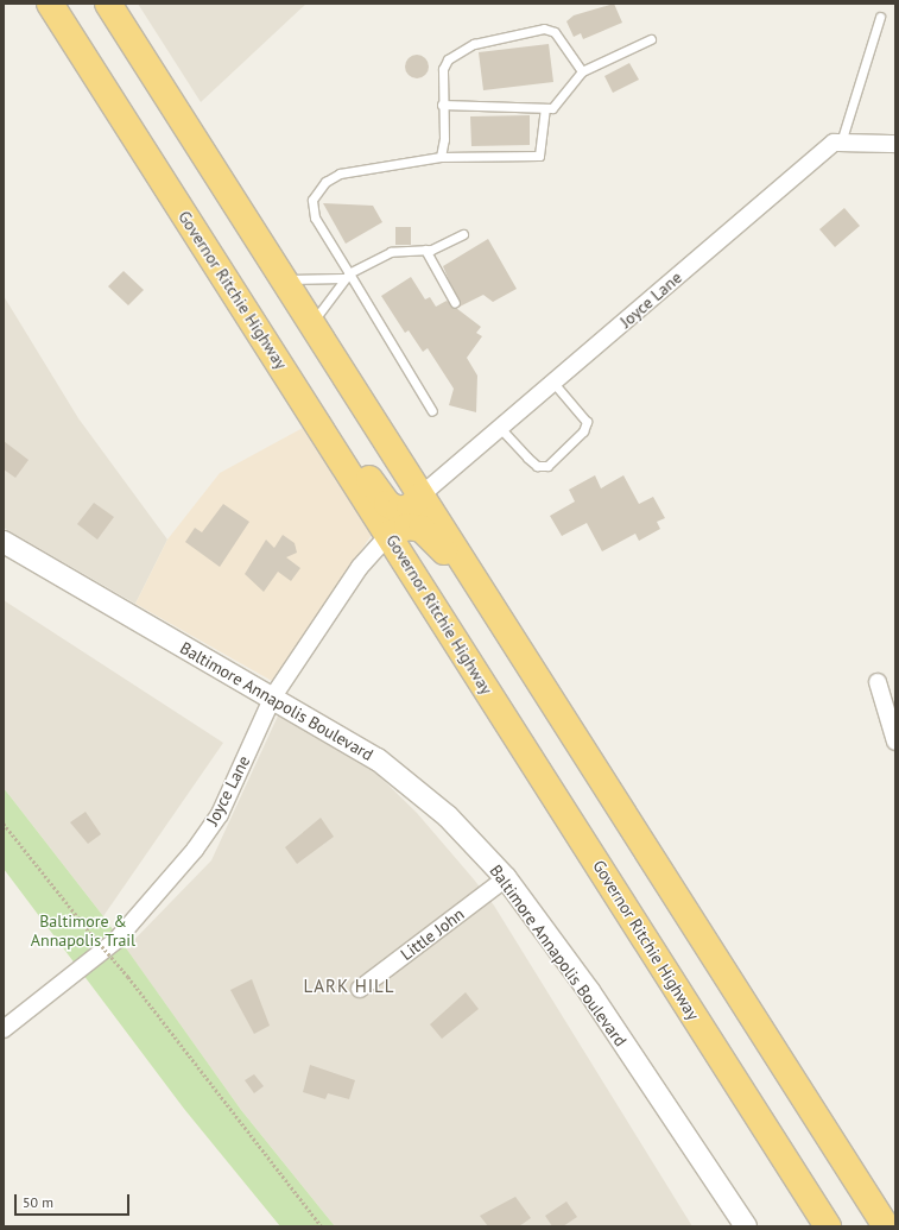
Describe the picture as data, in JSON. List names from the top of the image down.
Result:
{
  "streets": {
    "highway": ["Governor Ritchie Highway"],
    "street": ["Joyce Lane", "Baltimore Annapolis Boulevard", "Little John"]
  },
  "crossings": [
    ["Governor Ritchie Highway", "Joyce Lane"],
    ["Joyce Lane", "Baltimore Annapolis Boulevard"],
    ["Baltimore Annapolis Boulevard", "Little John"]
  ],
  "districts": ["LARK HILL"],
  "parks": ["Baltimore & Annapolis Trail"],
  "scale_bar": "50 m"
}
